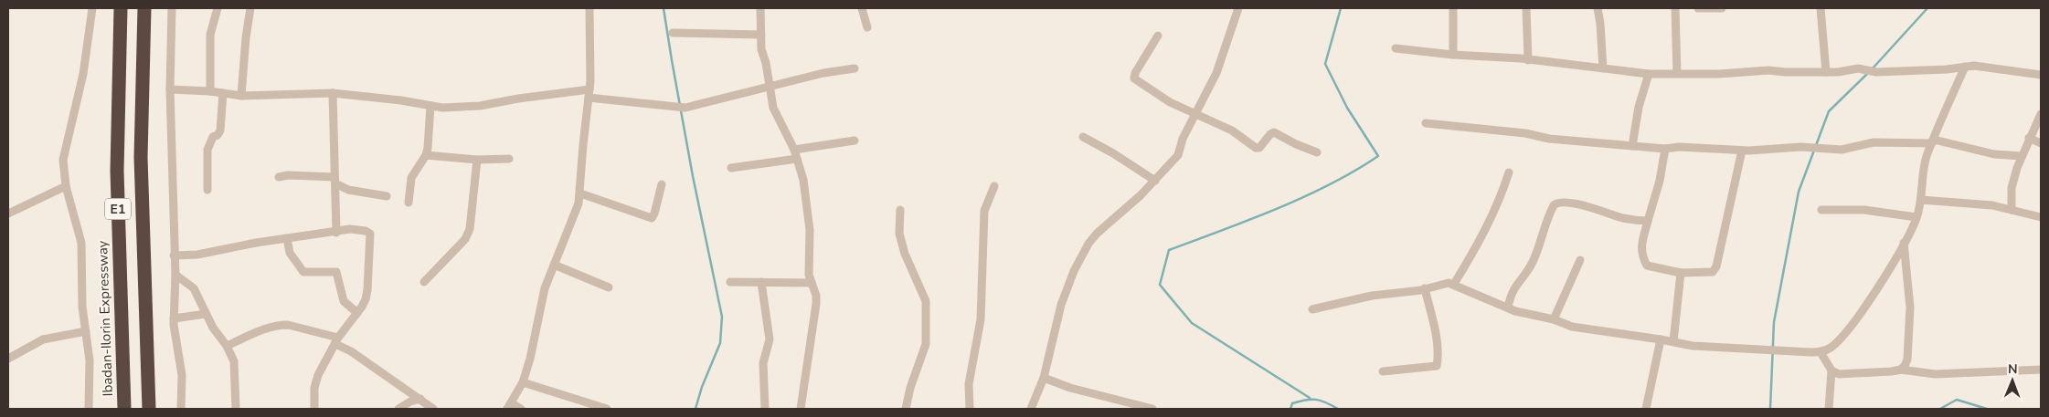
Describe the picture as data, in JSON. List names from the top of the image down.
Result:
{
  "streets": {
    "highway": ["E1", "Ibadan-Ilorin Expressway"]
  },
  "north": "top"
}
